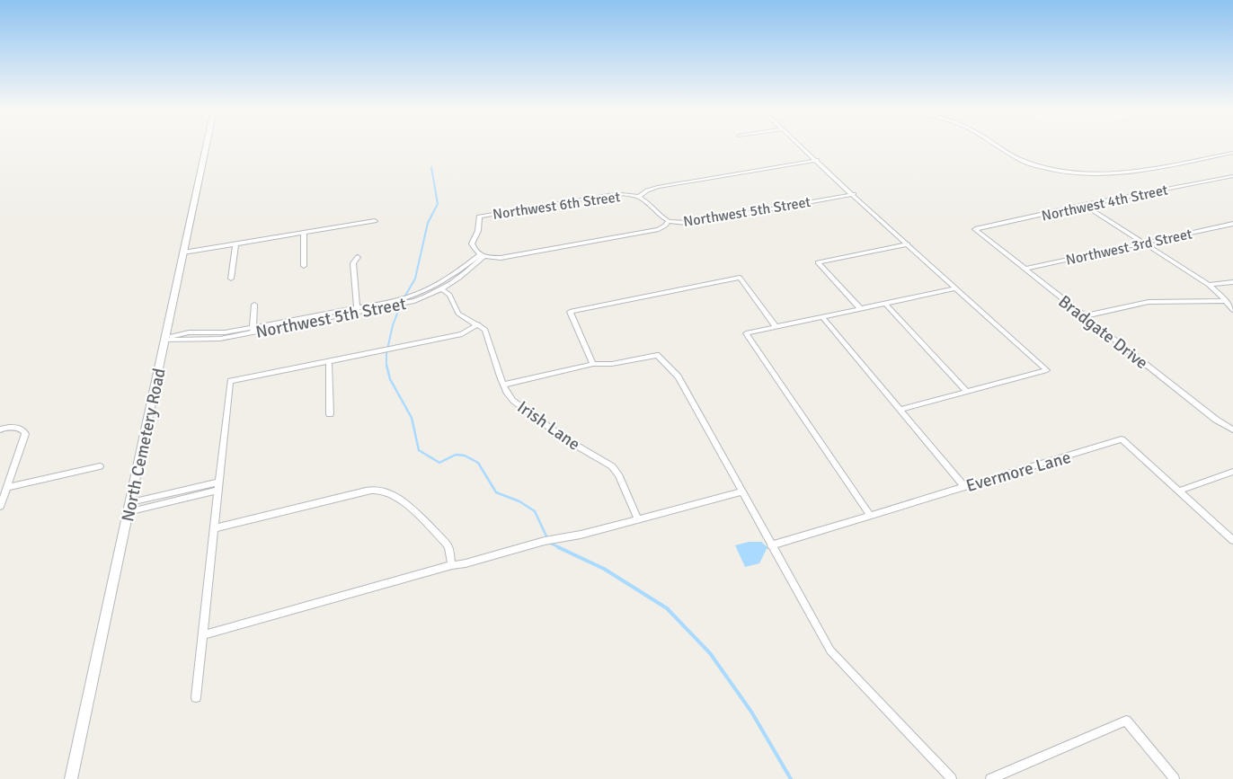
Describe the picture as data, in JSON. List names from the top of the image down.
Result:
{
  "streets": {
    "street": [
      "Northwest 4th Street",
      "Northwest 6th Street",
      "Northwest 5th Street",
      "Northwest 3rd Street",
      "Bradgate Drive",
      "Irish Lane",
      "North Cemetery Road",
      "Evermore Lane"
    ]
  },
  "crossings": [
    ["Northwest 4th Street", "Bradgate Drive"],
    ["Northwest 6th Street", "Northwest 5th Street"],
    ["Northwest 5th Street", "Irish Lane"],
    ["Northwest 5th Street", "North Cemetery Road"],
    ["Northwest 3rd Street", "Bradgate Drive"]
  ]
}
